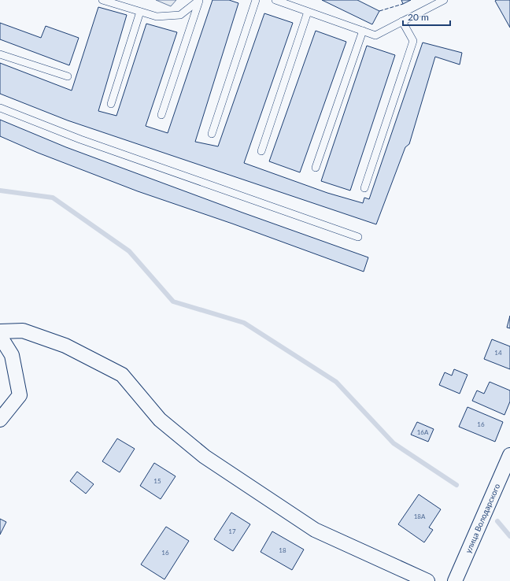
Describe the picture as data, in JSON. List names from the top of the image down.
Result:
{
  "streets": {
    "street": ["улица Володарского"]
  },
  "house_numbers": [
    "14",
    "16",
    "16А",
    "15",
    "18А",
    "17",
    "18",
    "16"
  ],
  "scale_bar": "20 m"
}
